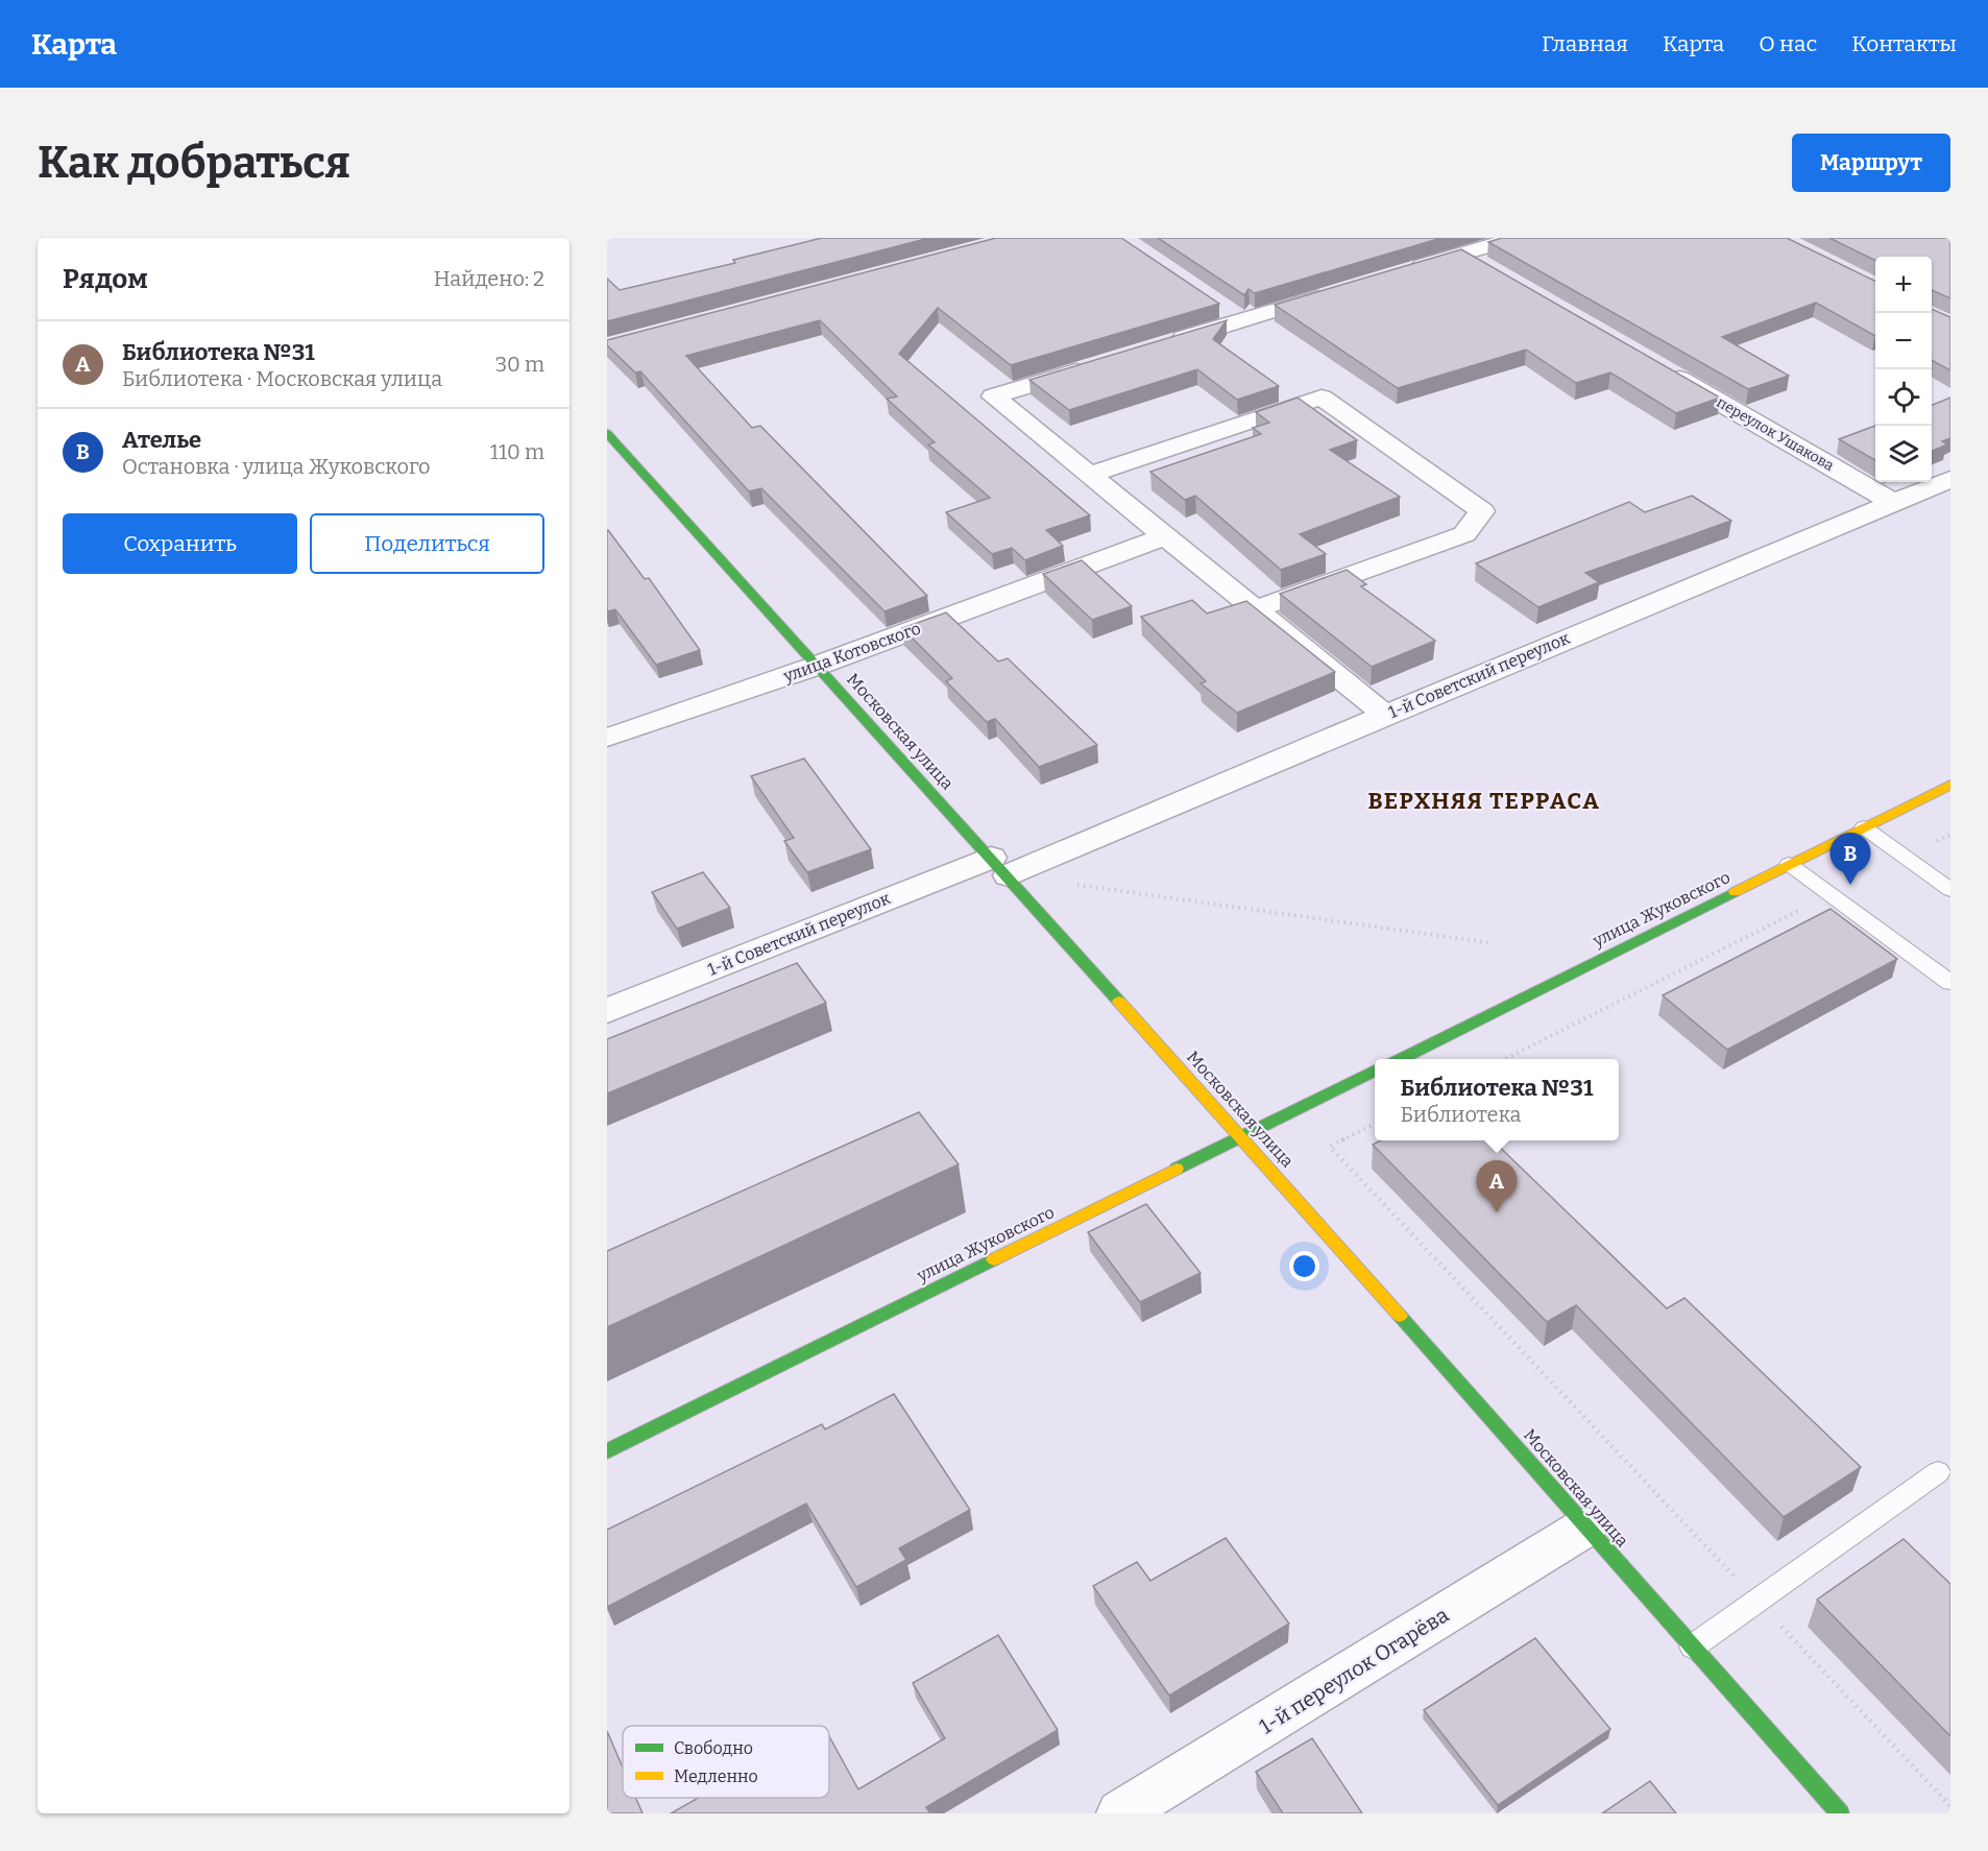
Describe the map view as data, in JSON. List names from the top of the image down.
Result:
{
  "streets": {
    "street": [
      "переулок Ушакова",
      "улица Котовского",
      "1-й Советский переулок",
      "Московская улица",
      "улица Жуковского",
      "1-й переулок Огарёва"
    ]
  },
  "crossings": [
    ["переулок Ушакова", "1-й Советский переулок"],
    ["улица Котовского", "Московская улица"],
    ["1-й Советский переулок", "Московская улица"],
    ["Московская улица", "улица Жуковского"],
    ["Московская улица", "1-й переулок Огарёва"]
  ],
  "districts": ["ВЕРХНЯЯ ТЕРРАСА"],
  "legend": ["Свободно", "Медленно"],
  "page": {
    "header": "Карта",
    "nav": [
      "Главная",
      "Карта",
      "О нас",
      "Контакты"
    ],
    "buttons": [
      "Маршрут",
      ["Сохранить", "Поделиться"]
    ],
    "title": "Как добраться",
    "heading": ["Рядом", "Найдено: 2"],
    "map_buttons": ["+", "−"],
    "list": [
      {
        "mark": "A",
        "name": "Библиотека №31",
        "note": "Библиотека · Московская улица",
        "value": "30 m"
      },
      {
        "mark": "B",
        "name": "Ателье",
        "note": "Остановка · улица Жуковского",
        "value": "110 m"
      }
    ],
    "pins": ["B", "A"],
    "popup": ["Библиотека №31", "Библиотека"]
  }
}
